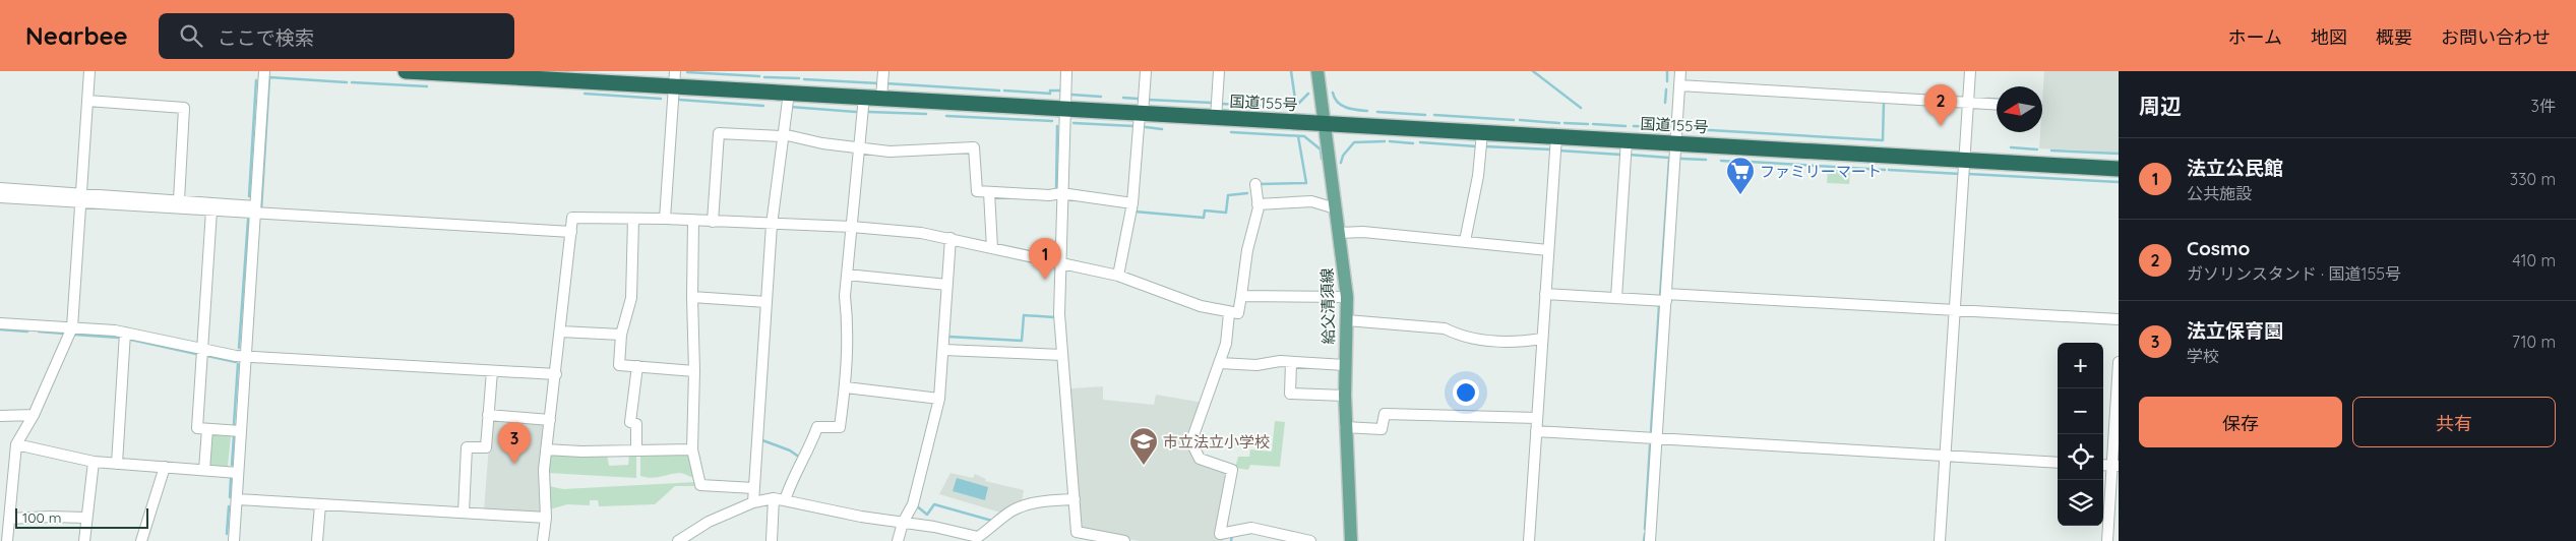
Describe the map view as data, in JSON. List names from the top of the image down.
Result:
{
  "streets": {
    "highway": ["国道155号"],
    "main road": ["給父清須線"]
  },
  "crossings": [
    ["国道155号", "給父清須線"]
  ],
  "places": {
    "supermarket": ["ファミリーマート"],
    "school or university": ["市立法立小学校"]
  },
  "scale_bar": "100 m",
  "north": "left",
  "page": {
    "header": "Nearbee",
    "search": "ここで検索",
    "nav": [
      "ホーム",
      "地図",
      "概要",
      "お問い合わせ"
    ],
    "heading": ["周辺", "3件"],
    "pins": ["2", "1", "3"],
    "list": [
      {
        "mark": "1",
        "name": "法立公民館",
        "note": "公共施設",
        "value": "330 m"
      },
      {
        "mark": "2",
        "name": "Cosmo",
        "note": "ガソリンスタンド · 国道155号",
        "value": "410 m"
      },
      {
        "mark": "3",
        "name": "法立保育園",
        "note": "学校",
        "value": "710 m"
      }
    ],
    "map_buttons": ["+", "−"],
    "buttons": ["保存", "共有"],
    "scale": "100 m"
  }
}
